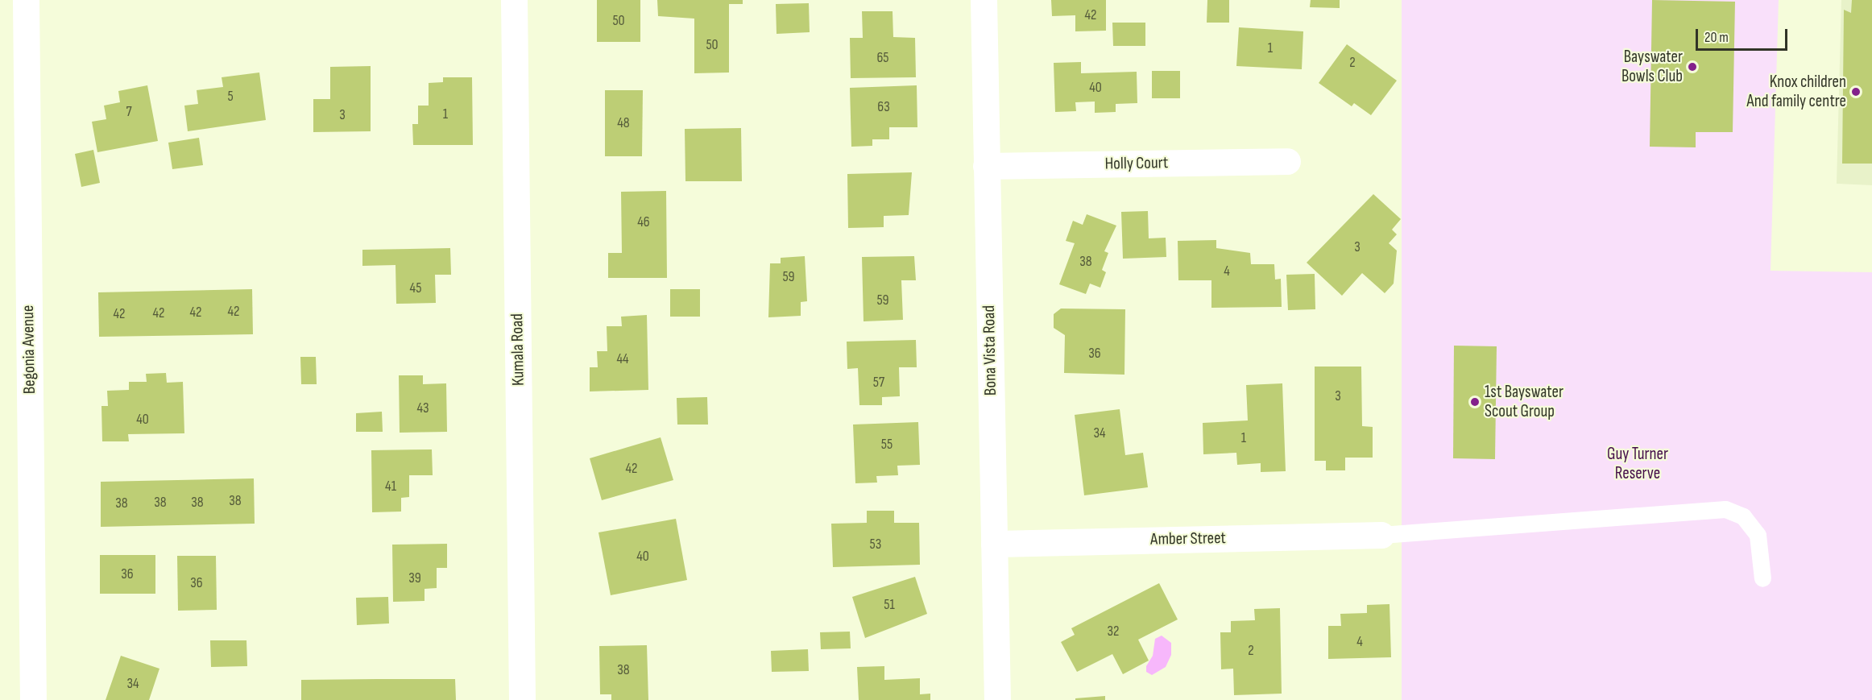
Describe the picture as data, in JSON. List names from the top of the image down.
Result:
{
  "streets": {
    "street": [
      "Holly Court",
      "Begonia Avenue",
      "Kumala Road",
      "Bona Vista Road",
      "Amber Street"
    ]
  },
  "crossings": [
    ["Holly Court", "Bona Vista Road"],
    ["Bona Vista Road", "Amber Street"]
  ],
  "parks": ["Guy Turner Reserve"],
  "places": ["Bayswater Bowls Club", "Knox children And family centre", "1st Bayswater Scout Group"],
  "house_numbers": [
    "42",
    "50",
    "50",
    "1",
    "65",
    "2",
    "40",
    "5",
    "63",
    "7",
    "1",
    "3",
    "48",
    "46",
    "3",
    "38",
    "4",
    "59",
    "45",
    "59",
    "42",
    "42",
    "42",
    "42",
    "36",
    "44",
    "57",
    "3",
    "43",
    "40",
    "34",
    "1",
    "55",
    "42",
    "41",
    "38",
    "38",
    "38",
    "38",
    "53",
    "40",
    "36",
    "39",
    "36",
    "51",
    "32",
    "4",
    "2",
    "38",
    "34"
  ],
  "scale_bar": "20 m"
}
